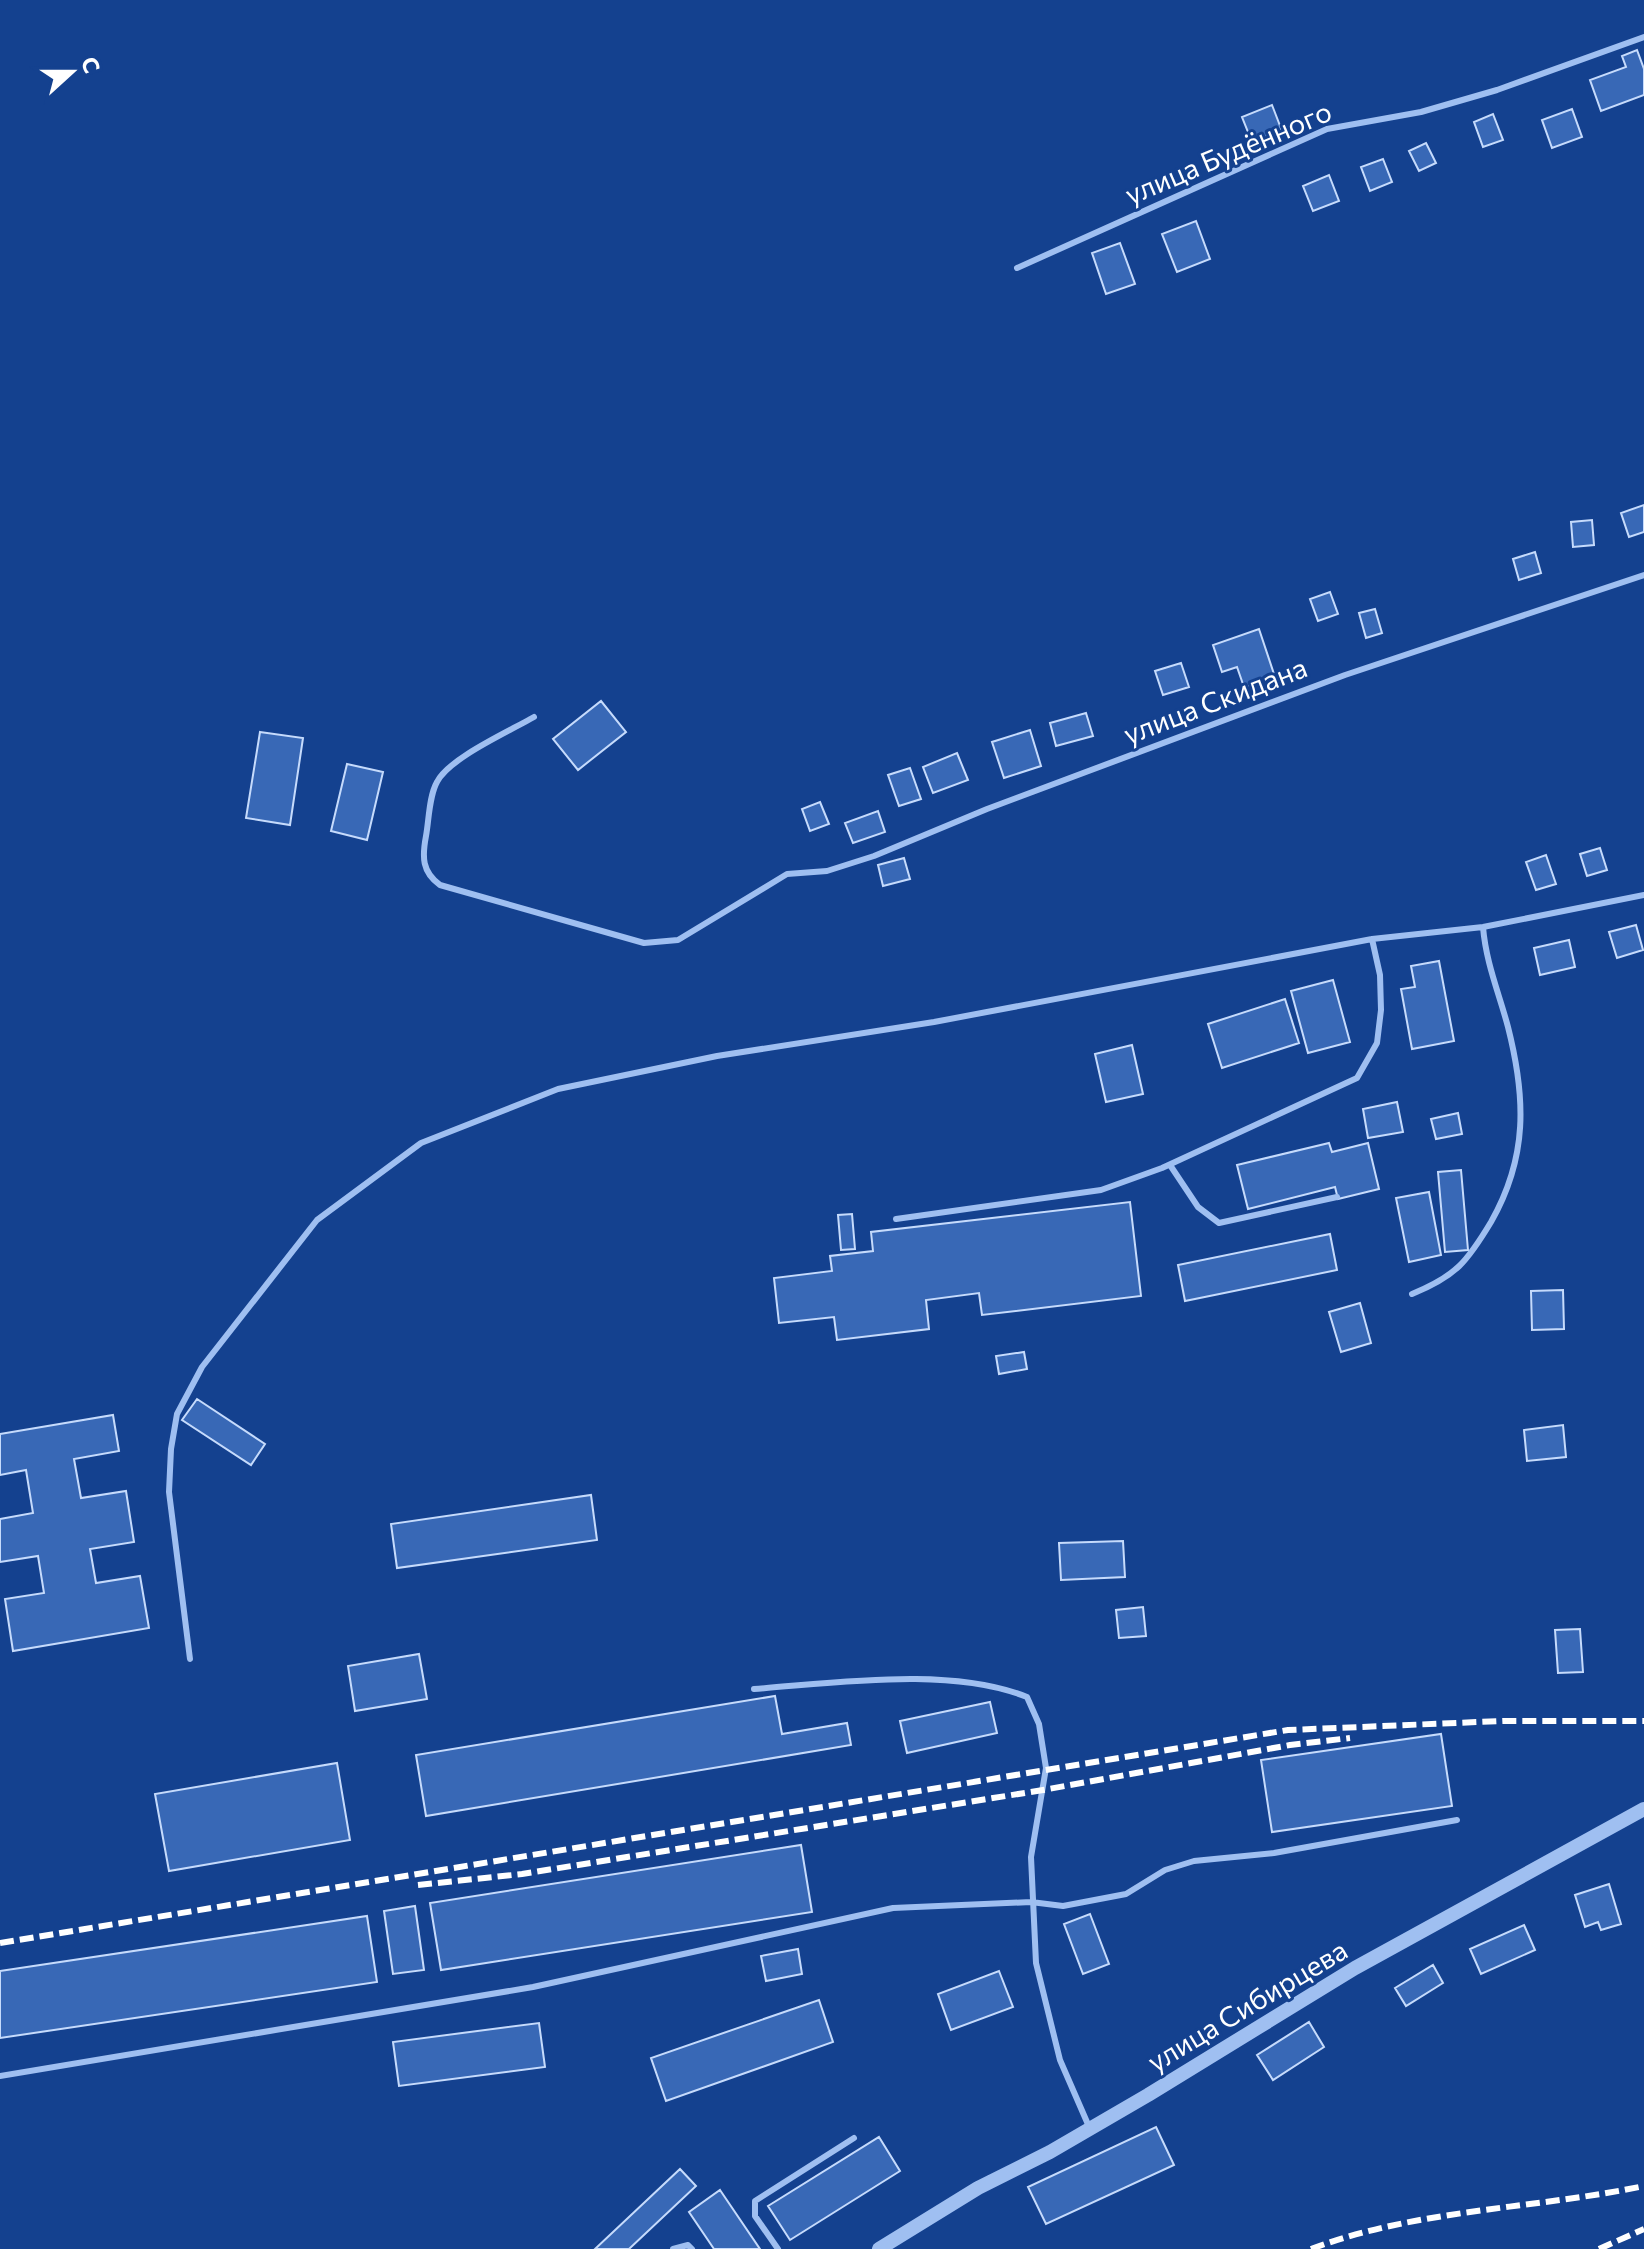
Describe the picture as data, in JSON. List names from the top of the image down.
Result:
{
  "streets": {
    "street": ["улица Сибирцева"],
    "lane": ["улица Будённого", "улица Скидана"]
  },
  "north": "right"
}
